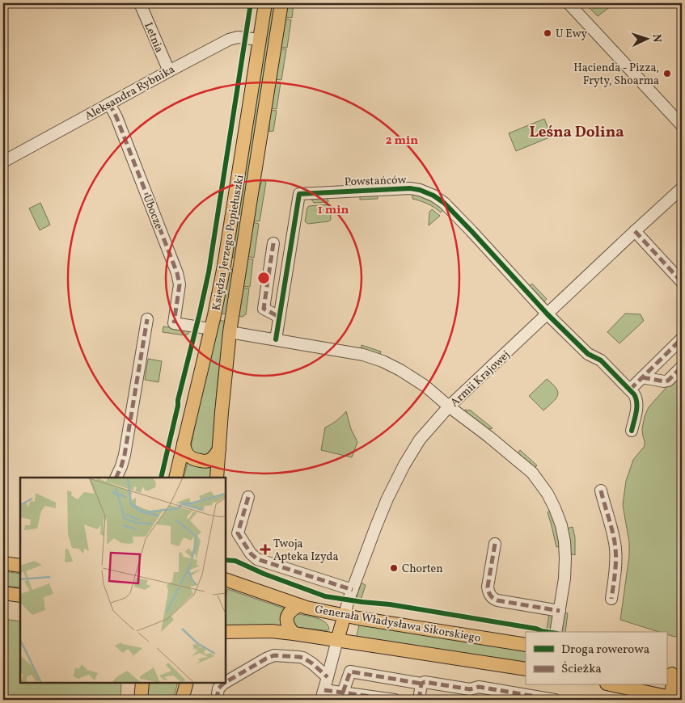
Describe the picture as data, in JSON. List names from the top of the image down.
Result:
{
  "streets": {
    "main road": ["Księdza Jerzego Popiełuszki", "Generała Władysława Sikorskiego"],
    "street": [
      "Letnia",
      "Aleksandra Rybnika",
      "Powstańców",
      "Ubocze",
      "Armii Krajowej"
    ]
  },
  "crossings": [
    ["Letnia", "Aleksandra Rybnika"],
    ["Aleksandra Rybnika", "Ubocze"],
    ["Aleksandra Rybnika", "Księdza Jerzego Popiełuszki"],
    ["Powstańców", "Armii Krajowej"],
    ["Ubocze", "Księdza Jerzego Popiełuszki"],
    ["Armii Krajowej", "Generała Władysława Sikorskiego"]
  ],
  "districts": ["Leśna Dolina"],
  "places": {
    "other": ["U Ewy", "Hacienda - Pizza, Fryty, Shoarma", "Chorten"],
    "health": ["Twoja Apteka Izyda"]
  },
  "legend": ["Droga rowerowa", "Ścieżka"],
  "north": "right",
  "rings": ["2 min", "1 min"]
}
